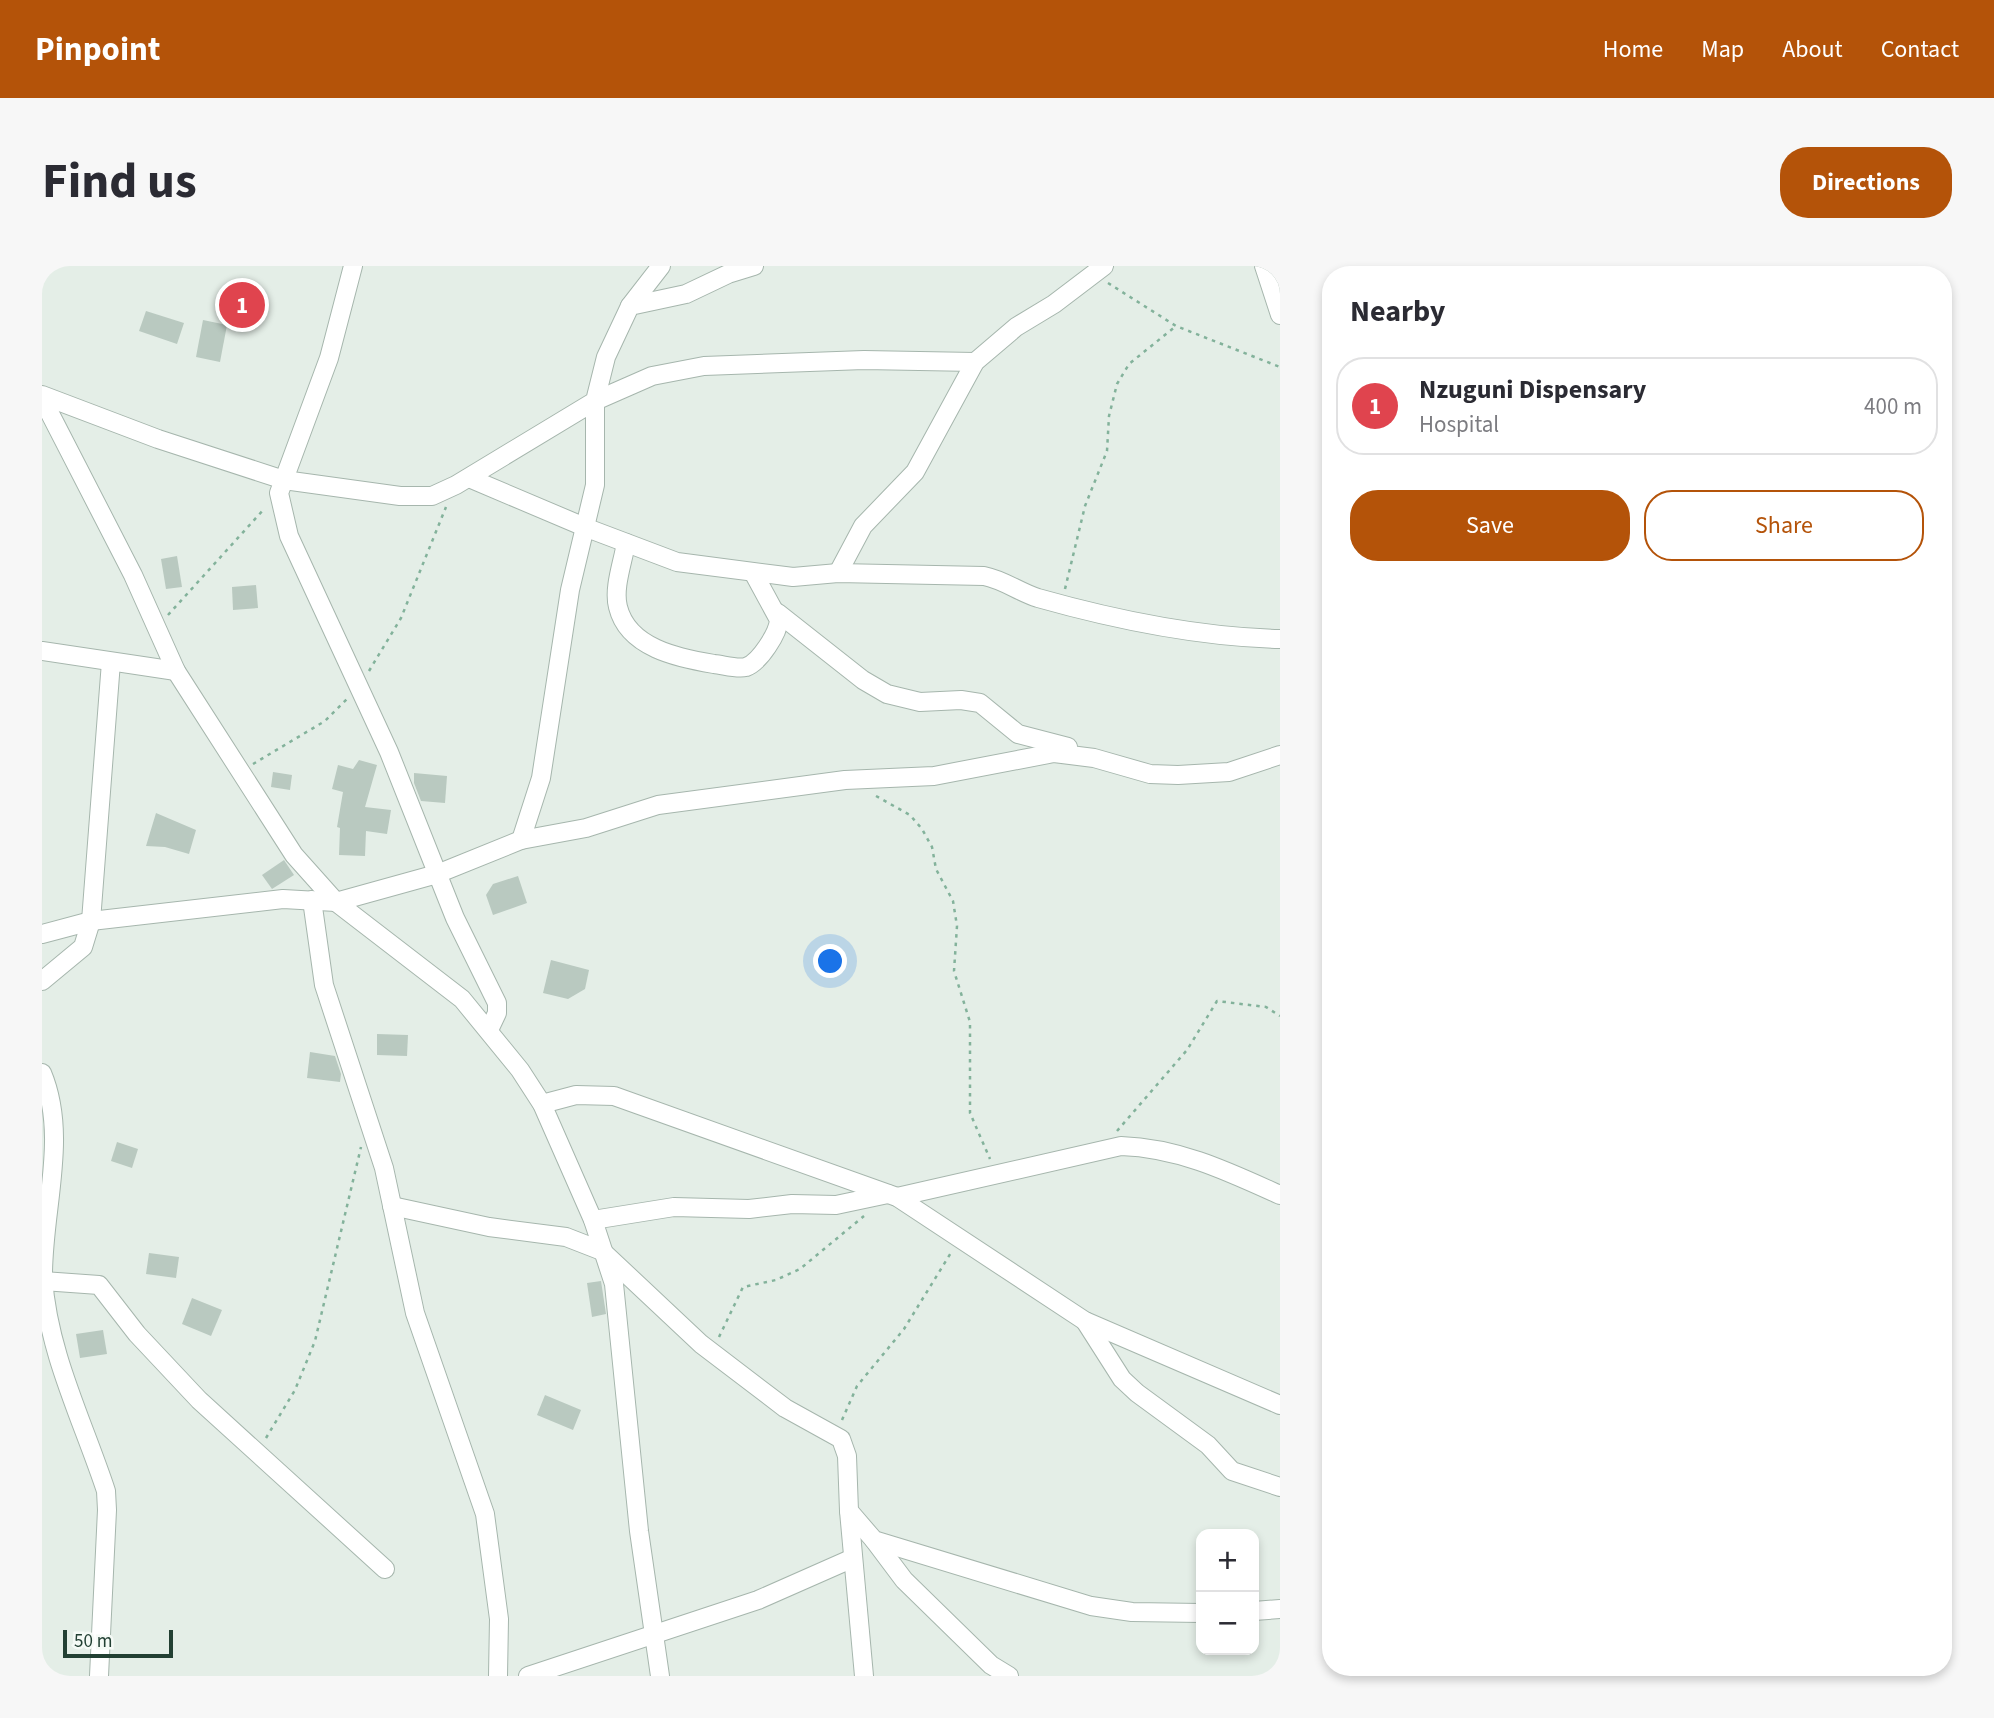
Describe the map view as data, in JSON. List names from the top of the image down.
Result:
{
  "scale_bar": "50 m",
  "page": {
    "header": "Pinpoint",
    "nav": [
      "Home",
      "Map",
      "About",
      "Contact"
    ],
    "title": "Find us",
    "buttons": [
      "Directions",
      ["Save", "Share"]
    ],
    "heading": "Nearby",
    "pins": "1",
    "list": [
      {
        "mark": "1",
        "name": "Nzuguni Dispensary",
        "note": "Hospital",
        "value": "400 m"
      }
    ],
    "map_buttons": ["+", "−"],
    "scale": "50 m"
  }
}
